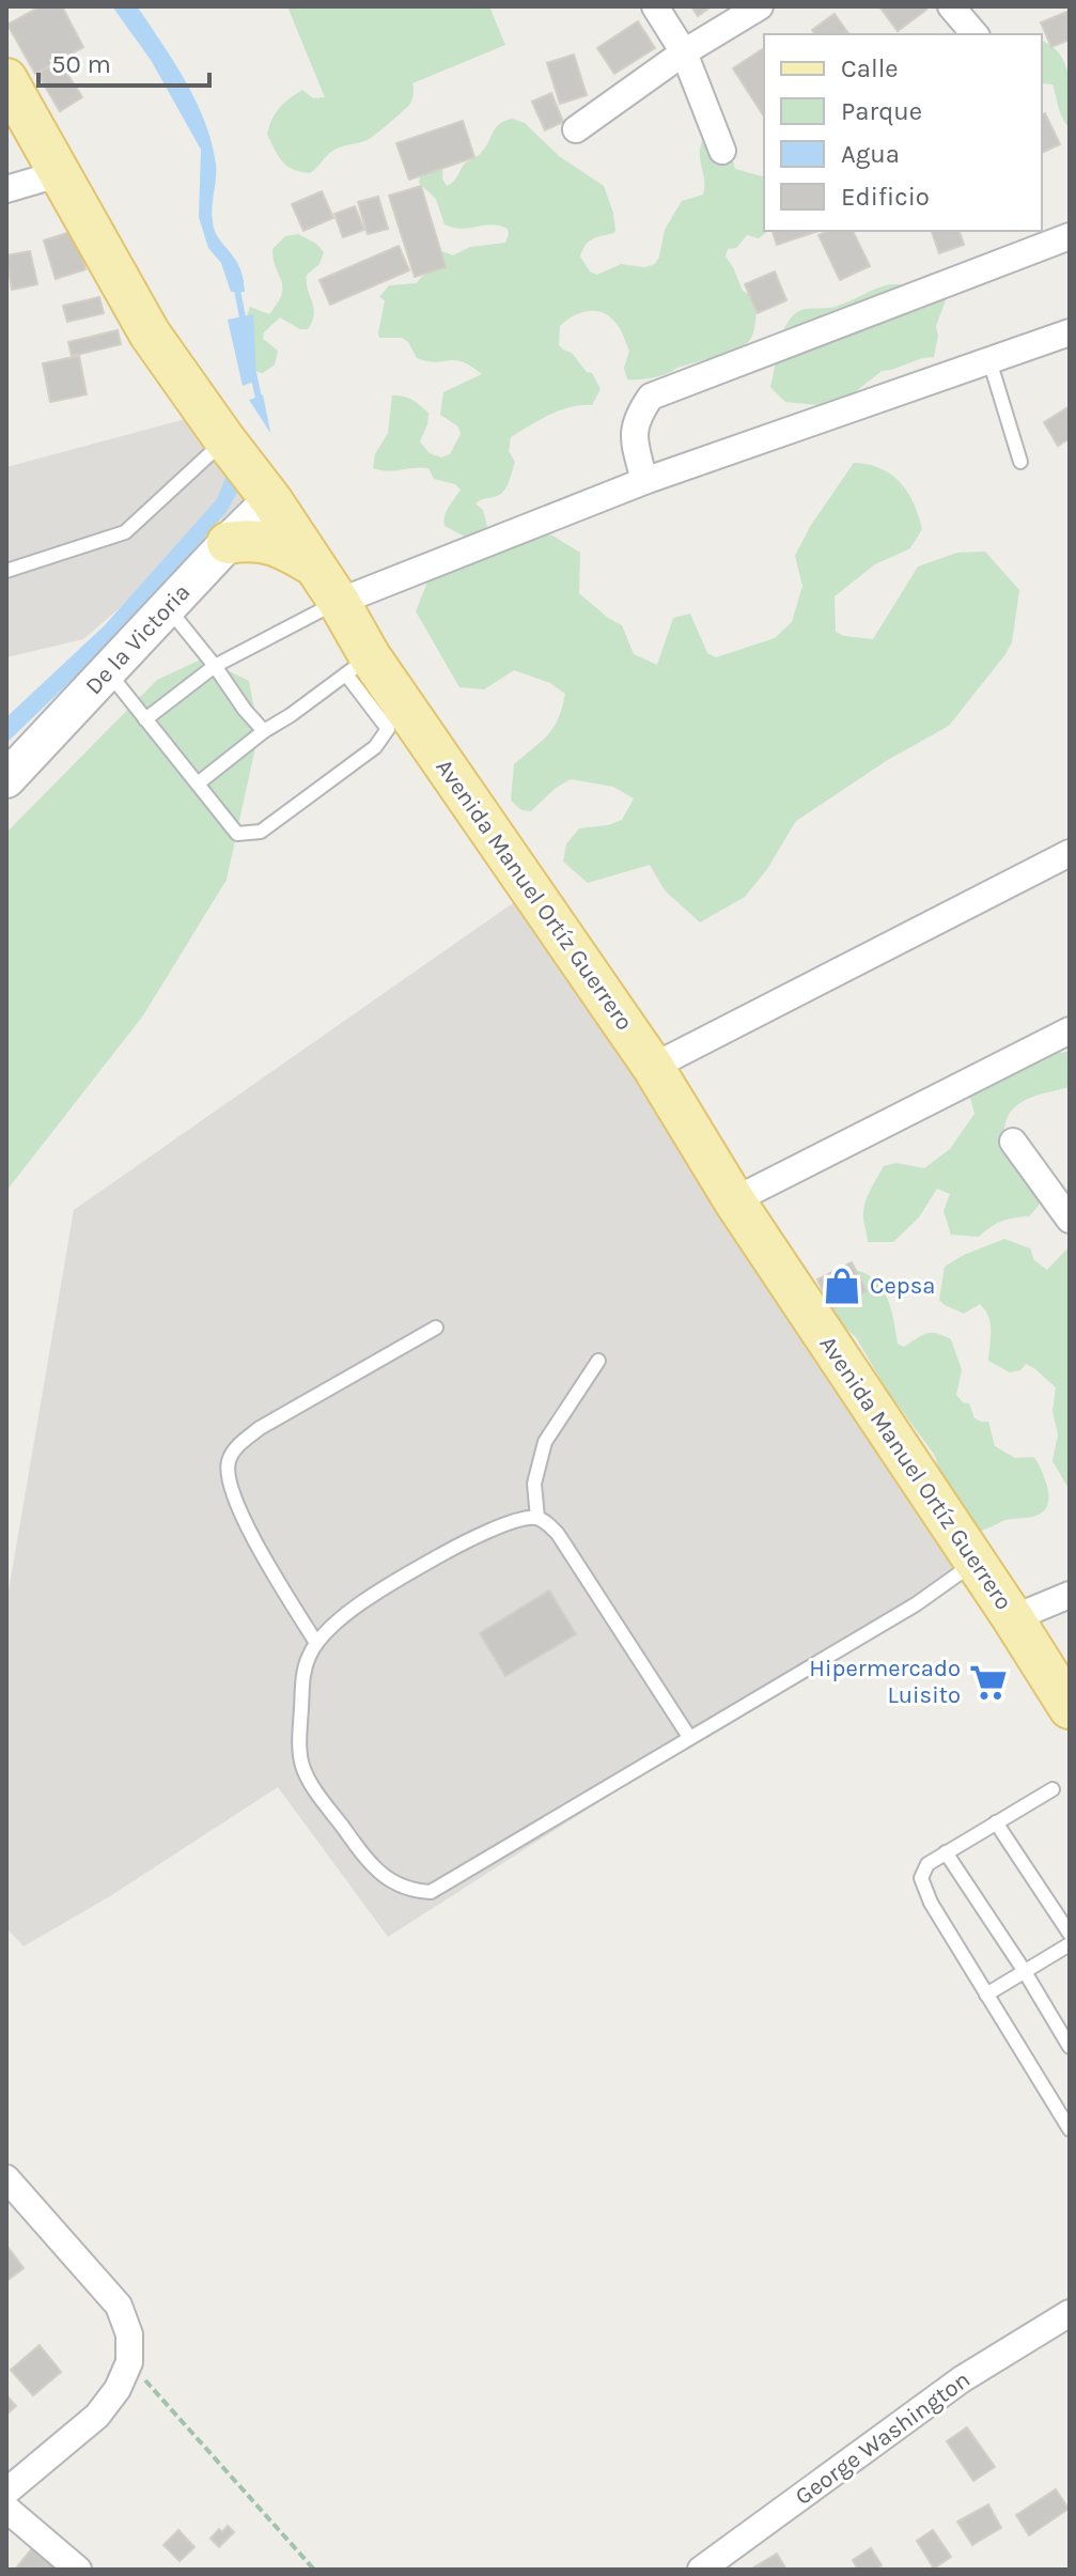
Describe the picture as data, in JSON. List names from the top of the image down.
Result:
{
  "streets": {
    "main road": ["De la Victoria", "Avenida Manuel Ortíz Guerrero"],
    "street": ["George Washington"]
  },
  "crossings": [
    ["De la Victoria", "Avenida Manuel Ortíz Guerrero"]
  ],
  "places": {
    "shop": ["Cepsa"],
    "supermarket": ["Hipermercado Luisito"]
  },
  "legend": [
    "Calle",
    "Parque",
    "Agua",
    "Edificio"
  ],
  "scale_bar": "50 m"
}
